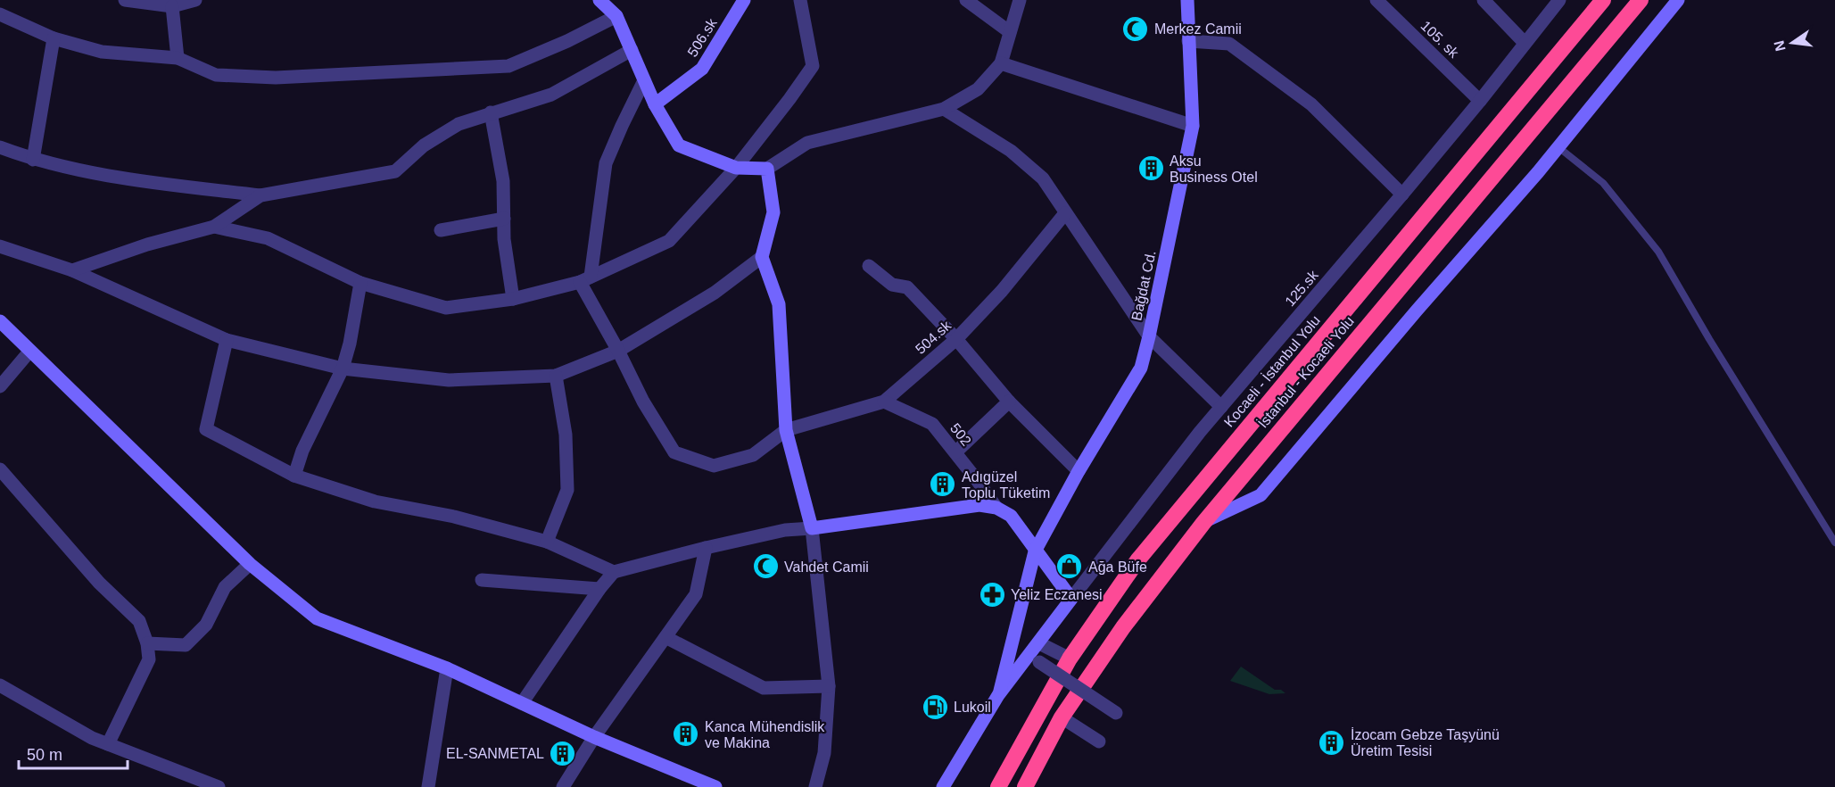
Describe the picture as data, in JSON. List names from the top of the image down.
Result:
{
  "streets": {
    "highway": ["Kocaeli - İstanbul Yolu", "İstanbul - Kocaeli Yolu"],
    "main road": ["506.sk", "Bağdat Cd."],
    "street": [
      "105. sk",
      "125.sk",
      "504.sk",
      "502"
    ]
  },
  "crossings": [
    ["105. sk", "125.sk"],
    ["504.sk", "502"]
  ],
  "places": {
    "mosque": ["Merkez Camii", "Vahdet Camii"],
    "building": [
      "Aksu Business Otel",
      "Adıgüzel Toplu Tüketim",
      "Kanca Mühendislik ve Makina",
      "İzocam Gebze Taşyünü Üretim Tesisi",
      "EL-SANMETAL"
    ],
    "shop": ["Ağa Büfe"],
    "pharmacy": ["Yeliz Eczanesi"],
    "fuel station": ["Lukoil"]
  },
  "scale_bar": "50 m",
  "north": "left"
}
